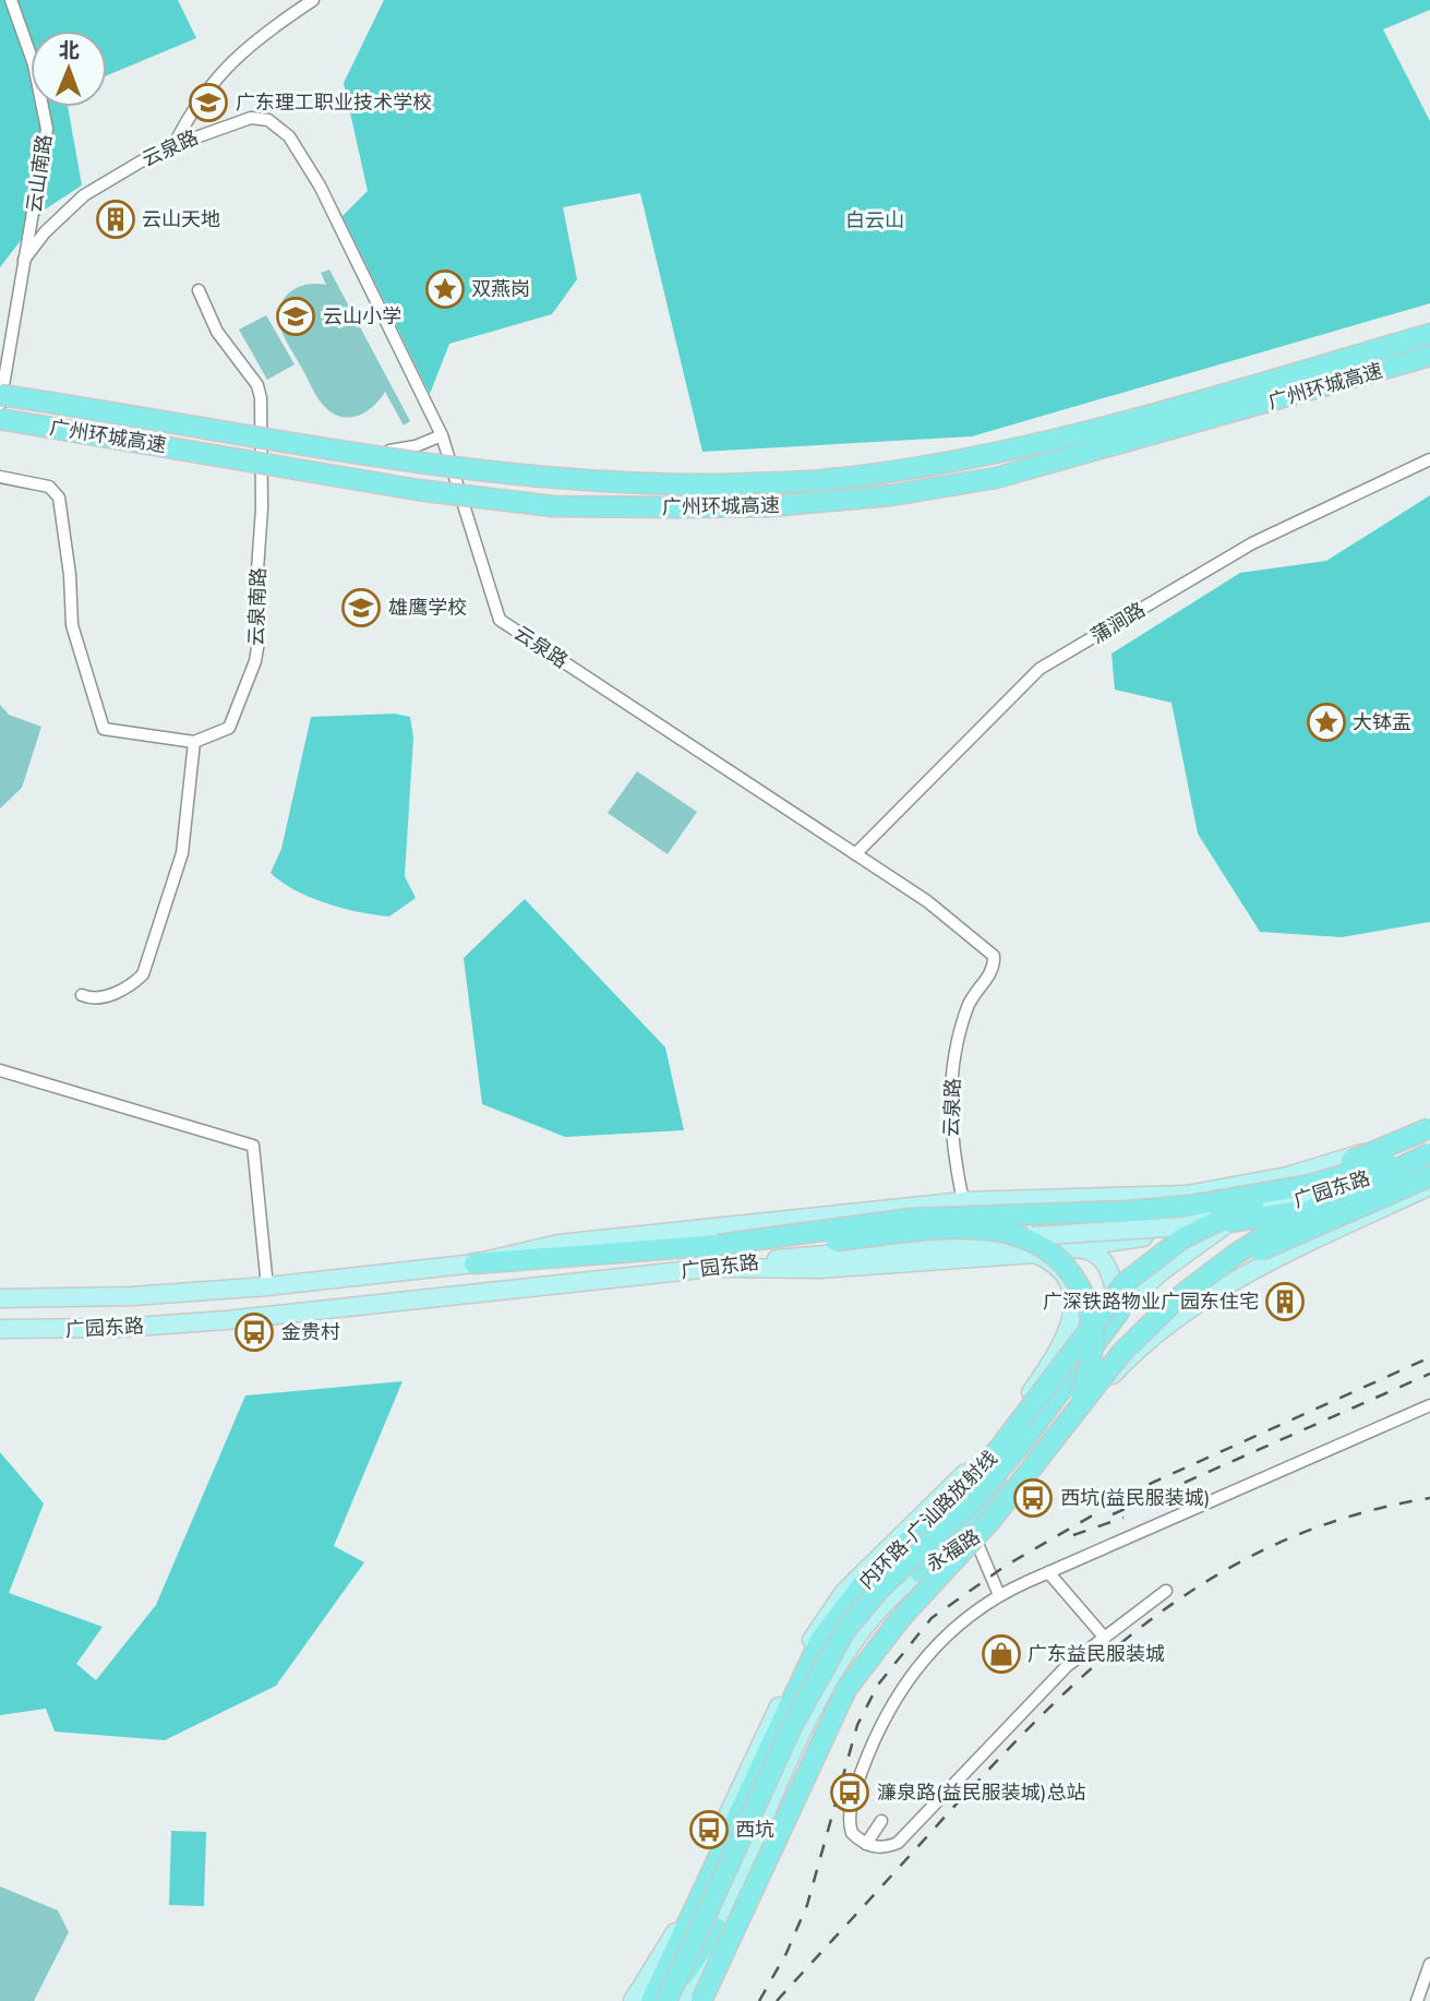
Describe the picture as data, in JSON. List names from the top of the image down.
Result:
{
  "streets": {
    "highway": ["广州环城高速", "内环路-广汕路放射线"],
    "main road": ["广园东路", "永福路"],
    "street": [
      "云泉路",
      "云山南路",
      "云泉南路",
      "蒲涧路"
    ]
  },
  "crossings": [
    ["云泉路", "云山南路"],
    ["云泉路", "蒲涧路"],
    ["云泉路", "广园东路"],
    ["广园东路", "内环路-广汕路放射线"],
    ["广园东路", "永福路"]
  ],
  "parks": ["白云山"],
  "places": {
    "school or university": ["广东理工职业技术学校", "云山小学", "雄鹰学校"],
    "building": ["云山天地", "广深铁路物业广园东住宅"],
    "place": ["双燕岗", "大钵盂"],
    "bus stop": [
      "金贵村",
      "西坑(益民服装城)",
      "濂泉路(益民服装城)总站",
      "西坑"
    ],
    "shop": ["广东益民服装城"]
  },
  "north": "top"
}
